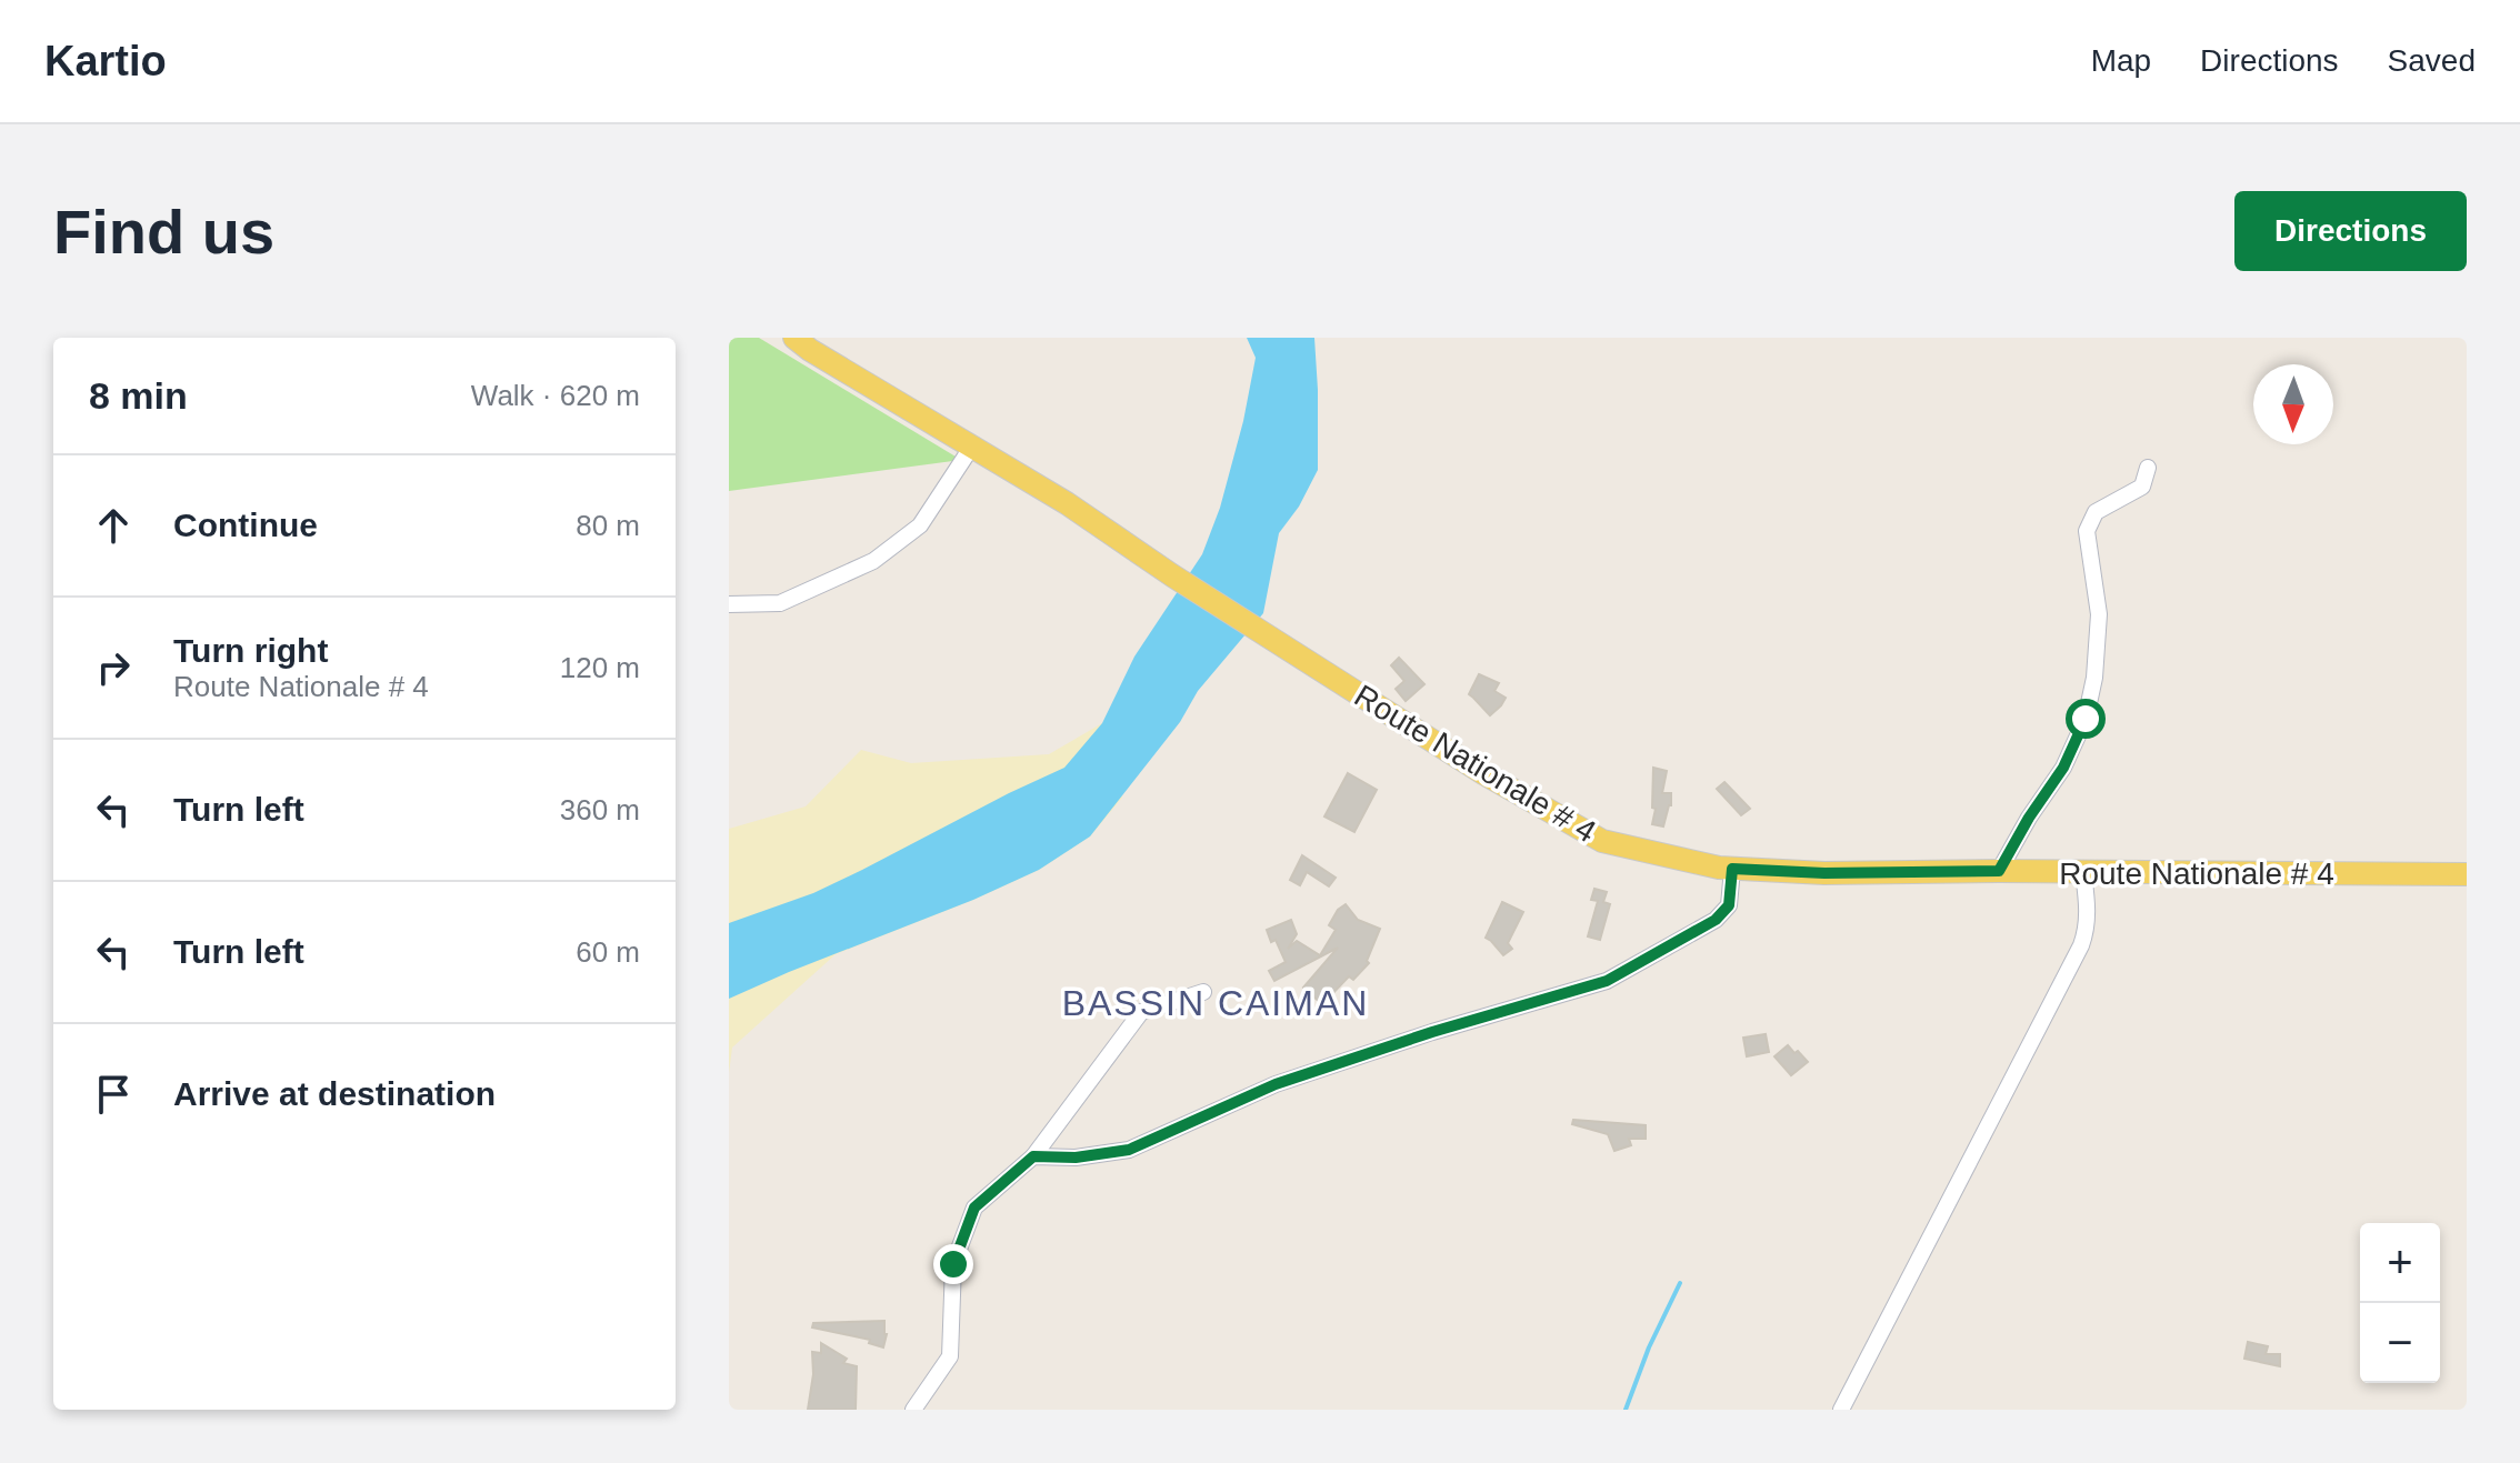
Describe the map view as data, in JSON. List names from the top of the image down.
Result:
{
  "streets": {
    "main road": ["Route Nationale # 4"]
  },
  "districts": ["BASSIN CAIMAN"],
  "north": "bottom",
  "page": {
    "header": "Kartio",
    "nav": ["Map", "Directions", "Saved"],
    "buttons": "Directions",
    "title": "Find us",
    "heading": ["8 min", "Walk · 620 m"],
    "list": [
      ["Continue", "80 m"],
      ["Turn right", "Route Nationale # 4", "120 m"],
      ["Turn left", "360 m"],
      ["Turn left", "60 m"],
      "Arrive at destination"
    ],
    "map_buttons": ["+", "−"]
  }
}
